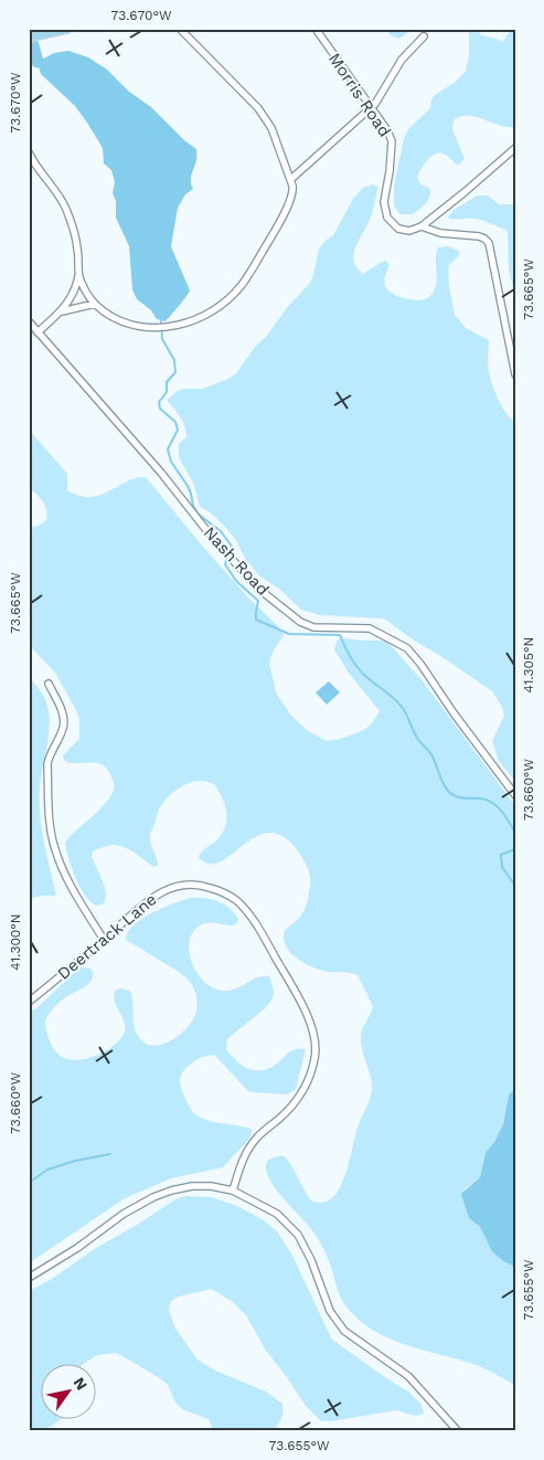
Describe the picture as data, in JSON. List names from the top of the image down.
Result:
{
  "streets": {
    "street": ["Morris Road", "Nash Road", "Deertrack Lane"]
  },
  "north": "top right",
  "coordinates": [
    "73.670°W",
    "73.665°W",
    "41.305°N",
    "73.660°W",
    "41.300°N",
    "73.655°W"
  ]
}
